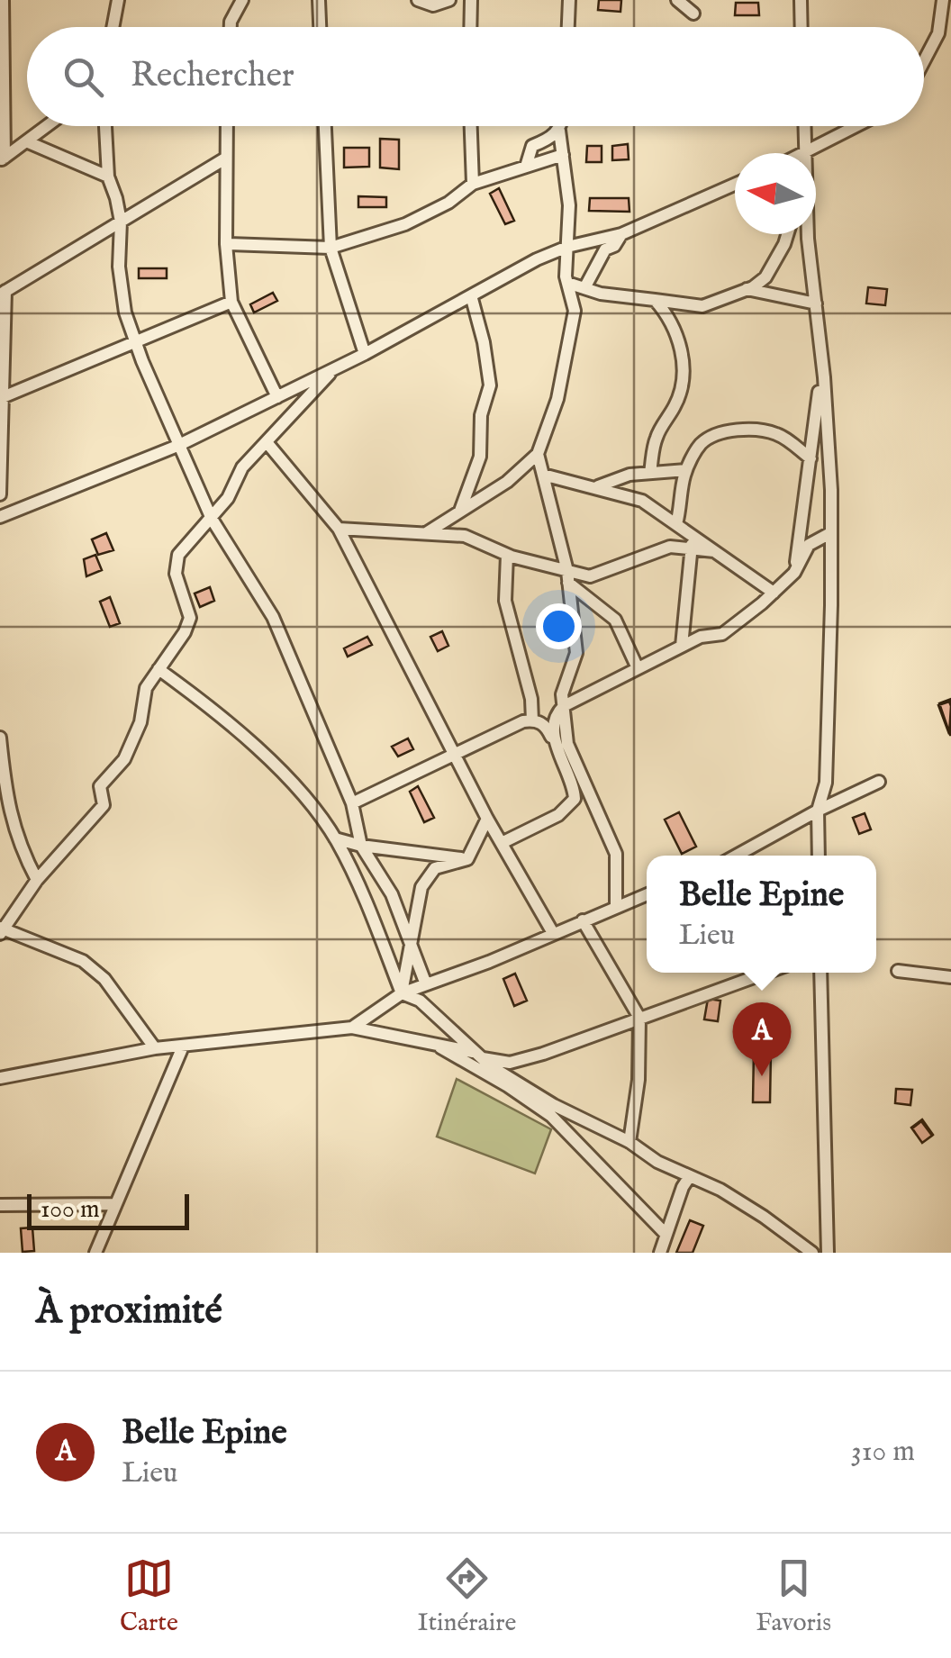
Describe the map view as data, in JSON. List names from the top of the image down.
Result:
{
  "scale_bar": "100 m",
  "north": "left",
  "page": {
    "search": "Rechercher",
    "popup": ["Belle Epine", "Lieu"],
    "pins": "A",
    "scale": "100 m",
    "heading": "À proximité",
    "list": [
      {
        "mark": "A",
        "name": "Belle Epine",
        "note": "Lieu",
        "value": "310 m"
      }
    ],
    "nav": ["Carte", "Itinéraire", "Favoris"]
  }
}
